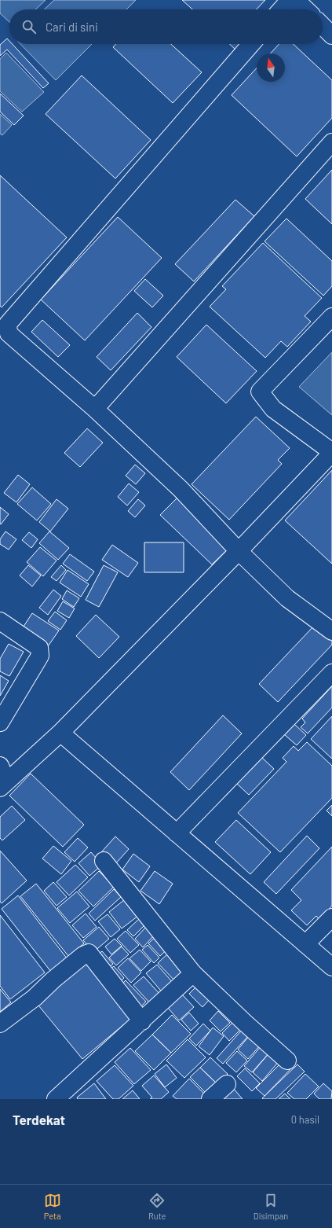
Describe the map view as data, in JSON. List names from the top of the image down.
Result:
{
  "north": "top",
  "page": {
    "search": "Cari di sini",
    "heading": ["Terdekat", "0 hasil"],
    "nav": ["Peta", "Rute", "Disimpan"]
  }
}
